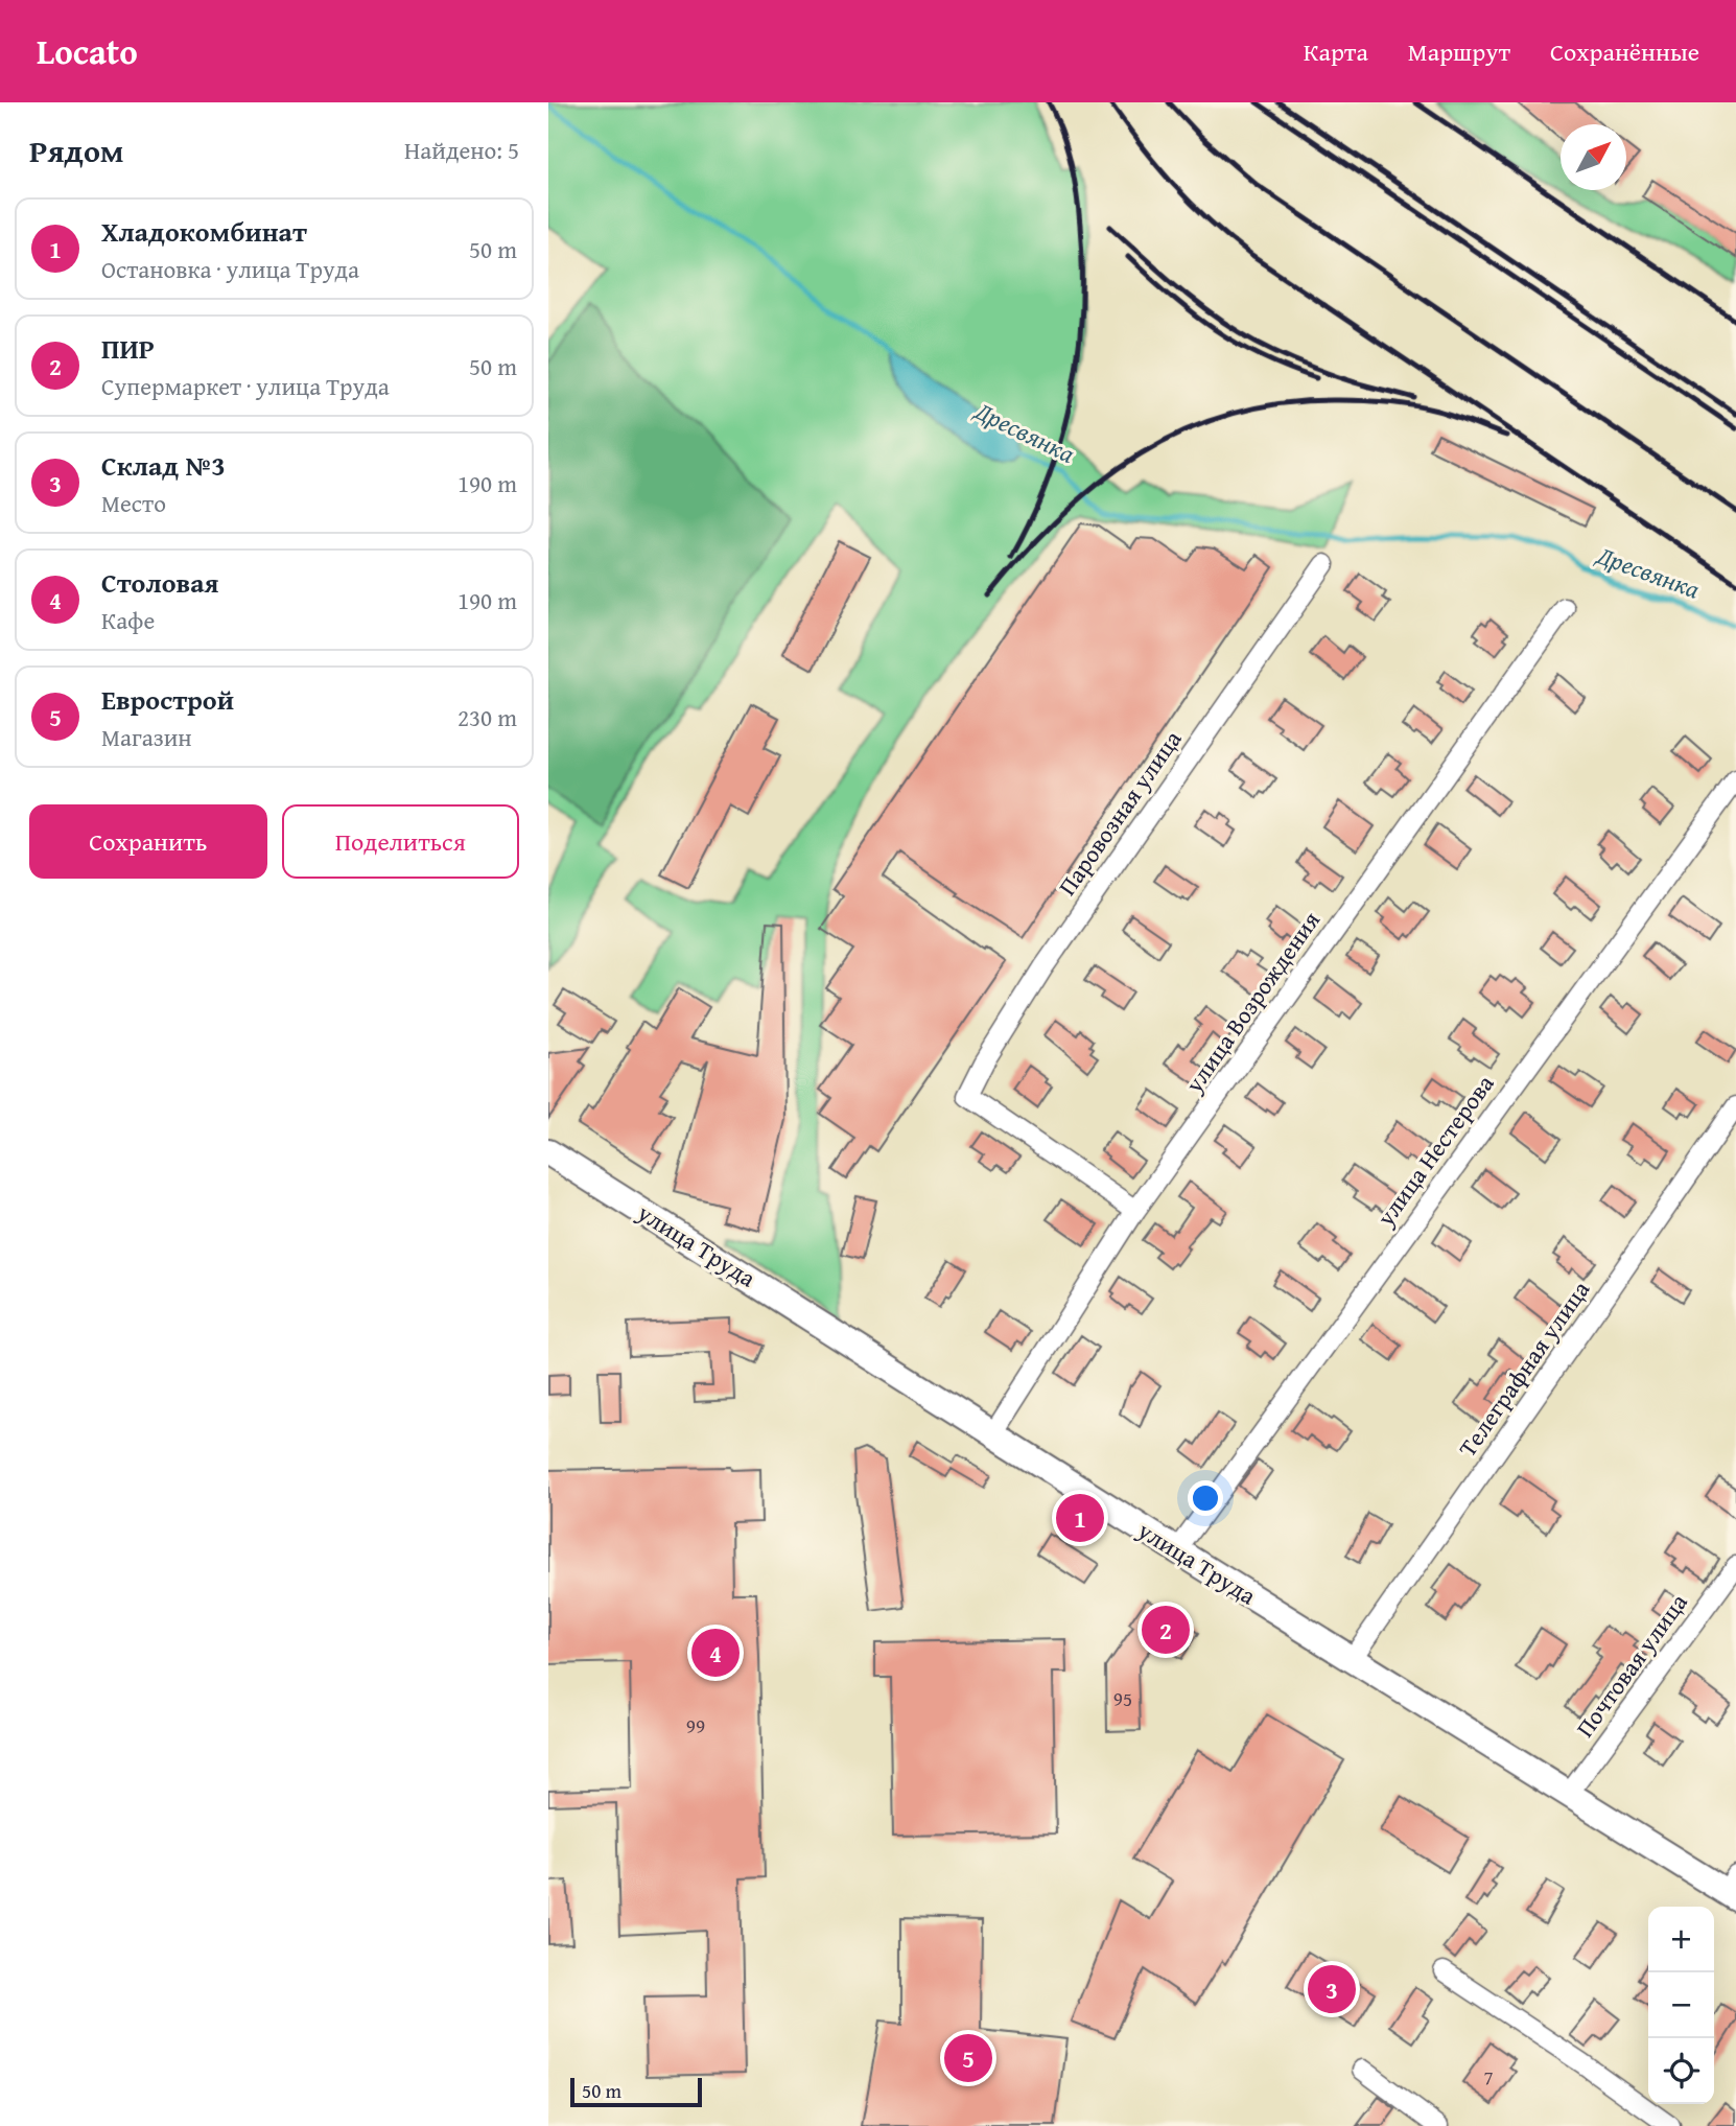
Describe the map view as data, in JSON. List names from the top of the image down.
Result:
{
  "streets": {
    "street": [
      "Паровозная улица",
      "улица Возрождения",
      "улица Нестерова",
      "улица Труда",
      "Телеграфная улица",
      "Почтовая улица"
    ]
  },
  "crossings": [
    ["Паровозная улица", "улица Возрождения"],
    ["улица Возрождения", "улица Труда"],
    ["улица Нестерова", "улица Труда"],
    ["улица Труда", "Телеграфная улица"],
    ["улица Труда", "Почтовая улица"]
  ],
  "water": ["Дресвянка"],
  "house_numbers": ["95", "99", "7"],
  "scale_bar": "50 m",
  "north": "top right",
  "page": {
    "header": "Locato",
    "nav": ["Карта", "Маршрут", "Сохранённые"],
    "heading": ["Рядом", "Найдено: 5"],
    "list": [
      {
        "mark": "1",
        "name": "Хладокомбинат",
        "note": "Остановка · улица Труда",
        "value": "50 m"
      },
      {
        "mark": "2",
        "name": "ПИР",
        "note": "Супермаркет · улица Труда",
        "value": "50 m"
      },
      {
        "mark": "3",
        "name": "Склад №3",
        "note": "Место",
        "value": "190 m"
      },
      {
        "mark": "4",
        "name": "Столовая",
        "note": "Кафе",
        "value": "190 m"
      },
      {
        "mark": "5",
        "name": "Еврострой",
        "note": "Магазин",
        "value": "230 m"
      }
    ],
    "buttons": ["Сохранить", "Поделиться"],
    "pins": [
      "1",
      "2",
      "4",
      "3",
      "5"
    ],
    "map_buttons": ["+", "−"],
    "scale": "50 m"
  }
}
